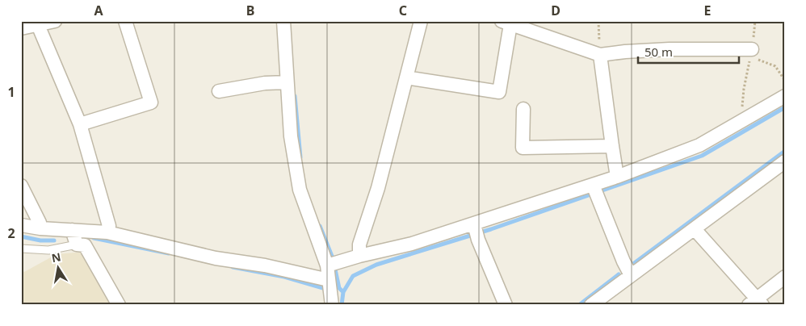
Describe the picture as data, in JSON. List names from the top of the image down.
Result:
{
  "scale_bar": "50 m",
  "north": "top",
  "grid": {
    "columns": [
      "A",
      "B",
      "C",
      "D",
      "E"
    ],
    "rows": ["1", "2"]
  }
}
